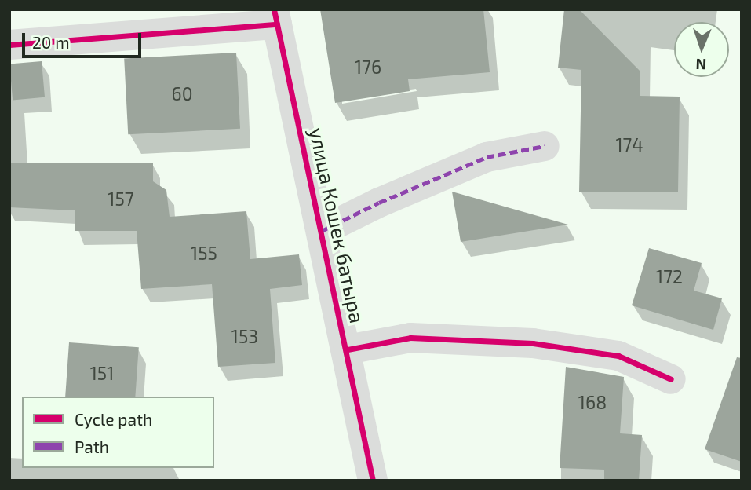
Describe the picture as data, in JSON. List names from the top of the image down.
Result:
{
  "streets": {
    "street": ["улица Кошек батыра"]
  },
  "house_numbers": [
    "176",
    "60",
    "174",
    "157",
    "155",
    "172",
    "153",
    "151",
    "168"
  ],
  "legend": ["Cycle path", "Path"],
  "scale_bar": "20 m",
  "north": "bottom"
}
